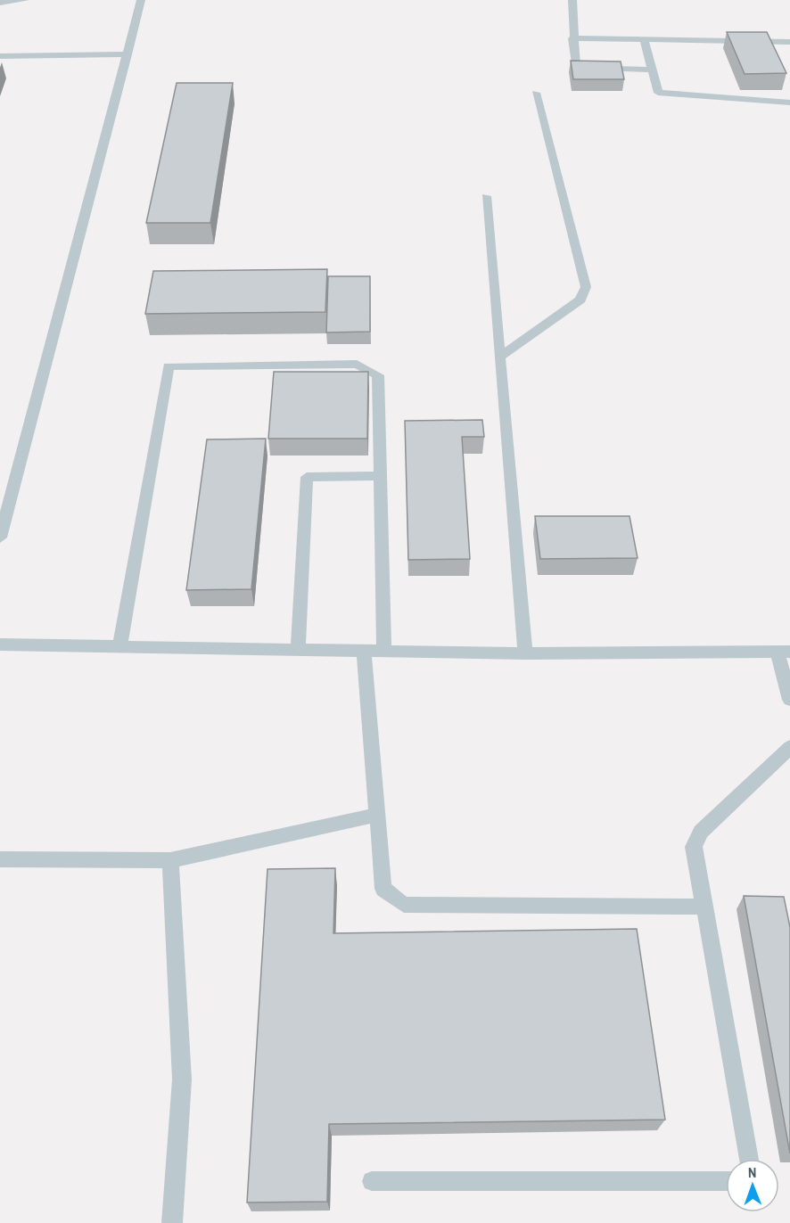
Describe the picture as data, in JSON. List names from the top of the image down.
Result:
{
  "north": "top"
}
